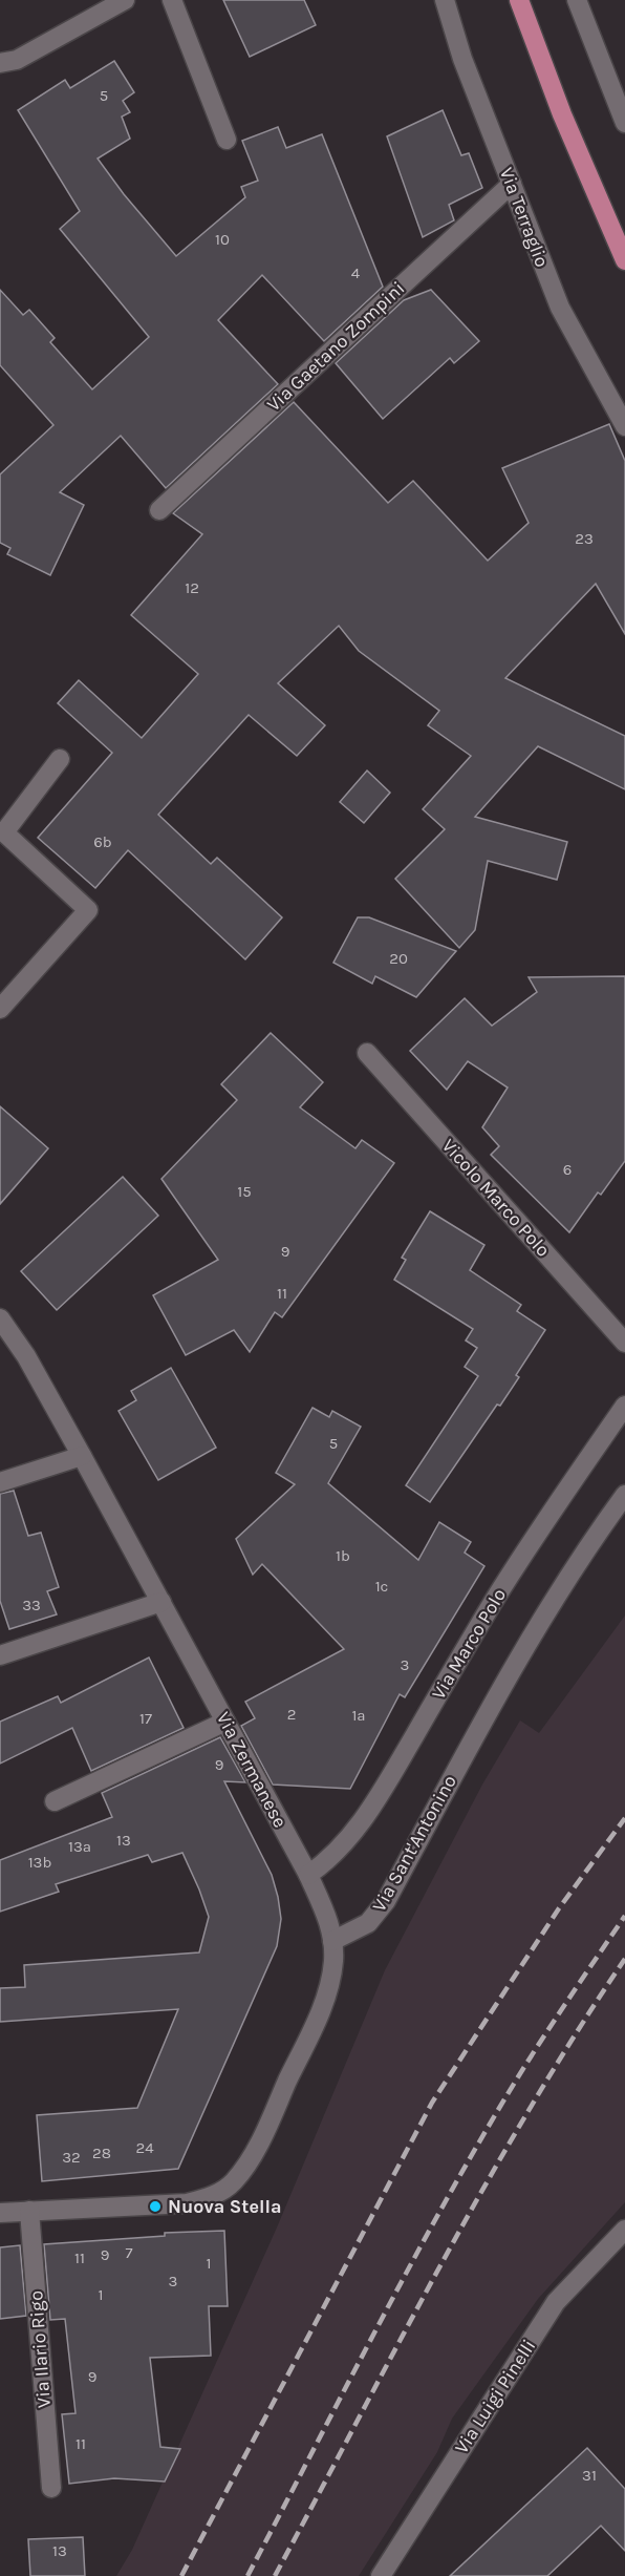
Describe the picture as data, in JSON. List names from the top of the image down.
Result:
{
  "streets": {
    "street": [
      "Via Terraglio",
      "Via Gaetano Zompini",
      "Vicolo Marco Polo",
      "Via Marco Polo",
      "Via Zermanese",
      "Via Sant'Antonino",
      "Via Ilario Rigo",
      "Via Luigi Pinelli"
    ]
  },
  "crossings": [
    ["Via Terraglio", "Via Gaetano Zompini"],
    ["Via Marco Polo", "Via Zermanese"],
    ["Via Zermanese", "Via Sant'Antonino"]
  ],
  "places": ["Nuova Stella"],
  "house_numbers": [
    "5",
    "10",
    "4",
    "23",
    "12",
    "6b",
    "20",
    "6",
    "15",
    "9",
    "11",
    "5",
    "1b",
    "1c",
    "33",
    "3",
    "2",
    "1a",
    "17",
    "9",
    "13",
    "13a",
    "13b",
    "24",
    "28",
    "32",
    "7",
    "9",
    "11",
    "1",
    "3",
    "1",
    "9",
    "11",
    "31",
    "13"
  ]
}
